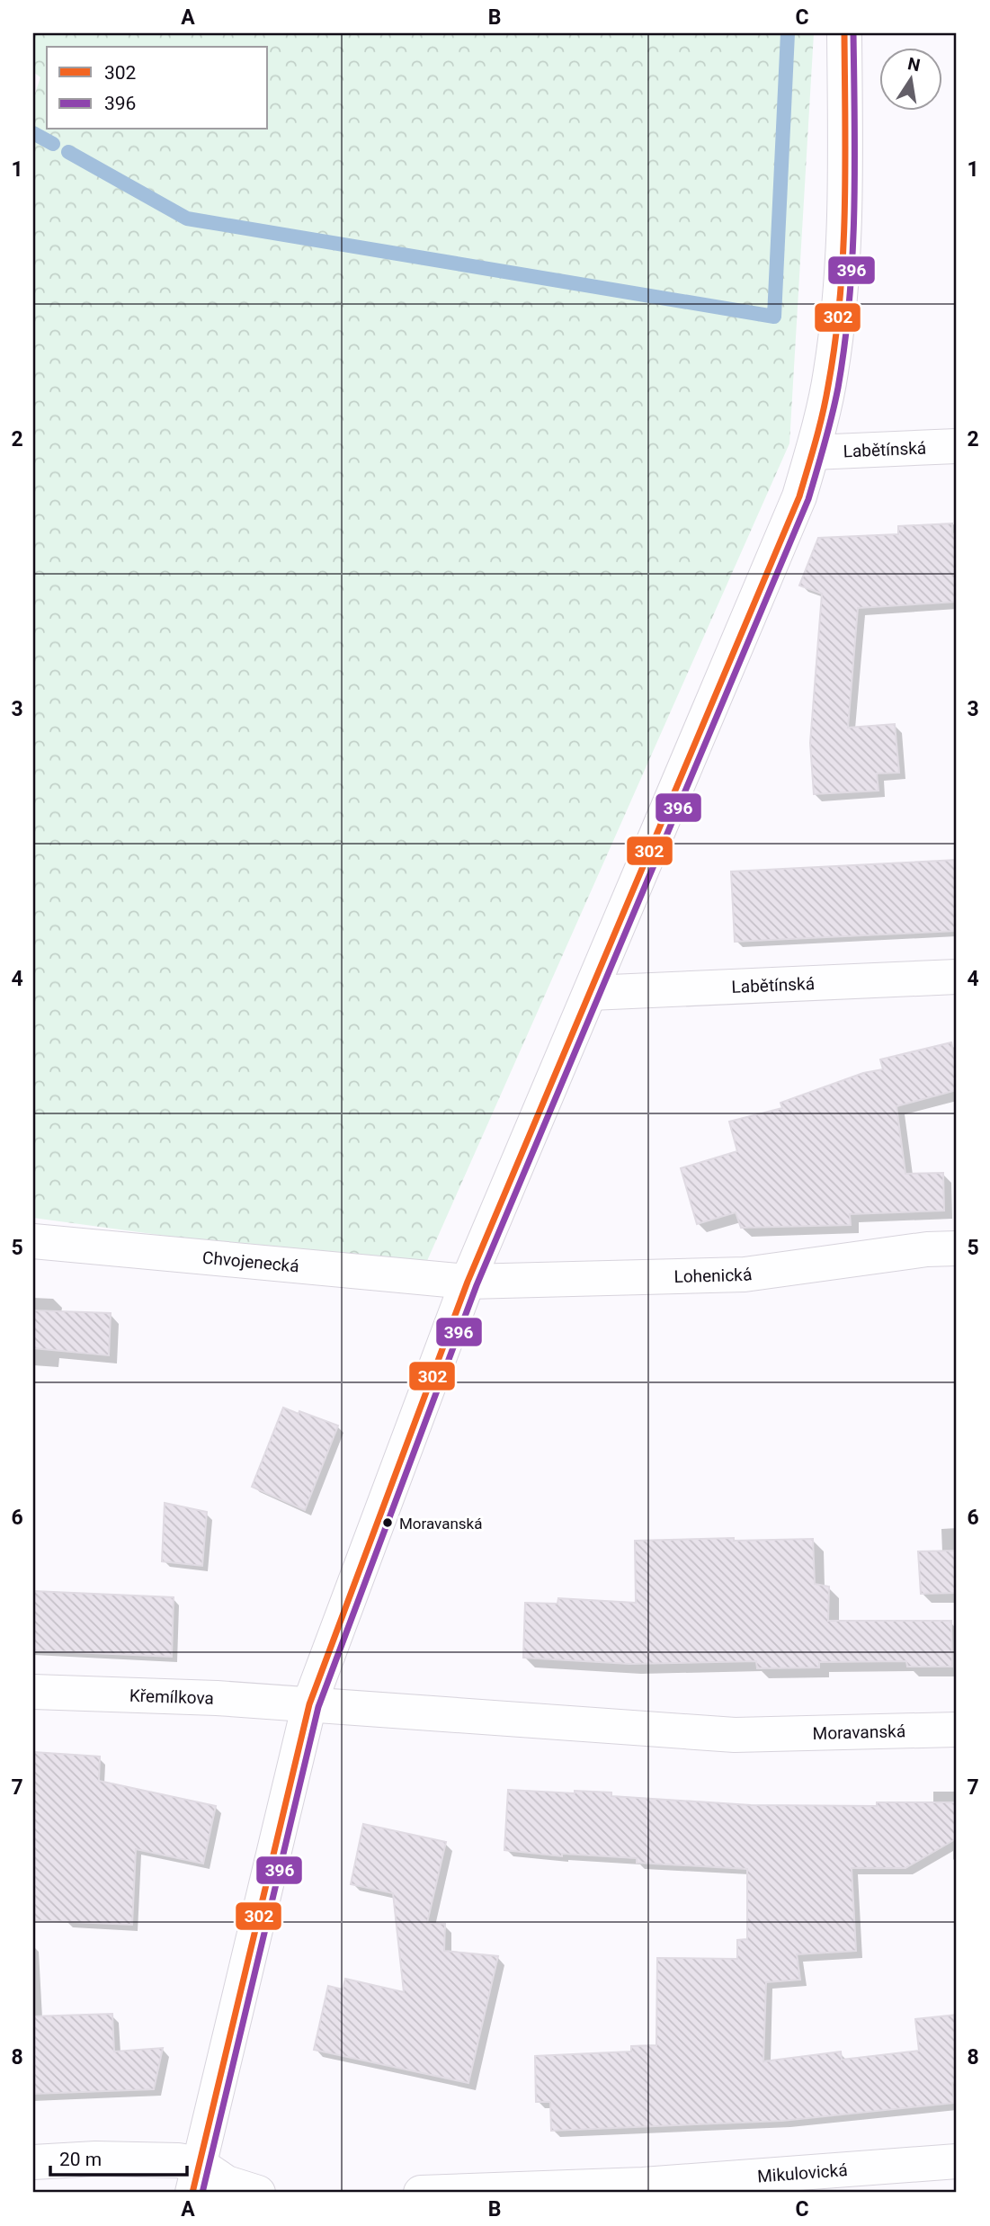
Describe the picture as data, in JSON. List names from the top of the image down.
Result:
{
  "streets": {
    "street": [
      "Labětínská",
      "Chvojenecká",
      "Lohenická",
      "Křemílkova",
      "Moravanská",
      "Mikulovická"
    ]
  },
  "crossings": [
    ["Chvojenecká", "Lohenická"],
    ["Křemílkova", "Moravanská"]
  ],
  "places": ["Moravanská"],
  "lines": ["transit line 302", "transit line 396"],
  "legend": ["302", "396"],
  "scale_bar": "20 m",
  "north": "top",
  "grid": {
    "columns": ["A", "B", "C"],
    "rows": [
      "1",
      "2",
      "3",
      "4",
      "5",
      "6",
      "7",
      "8"
    ]
  }
}
